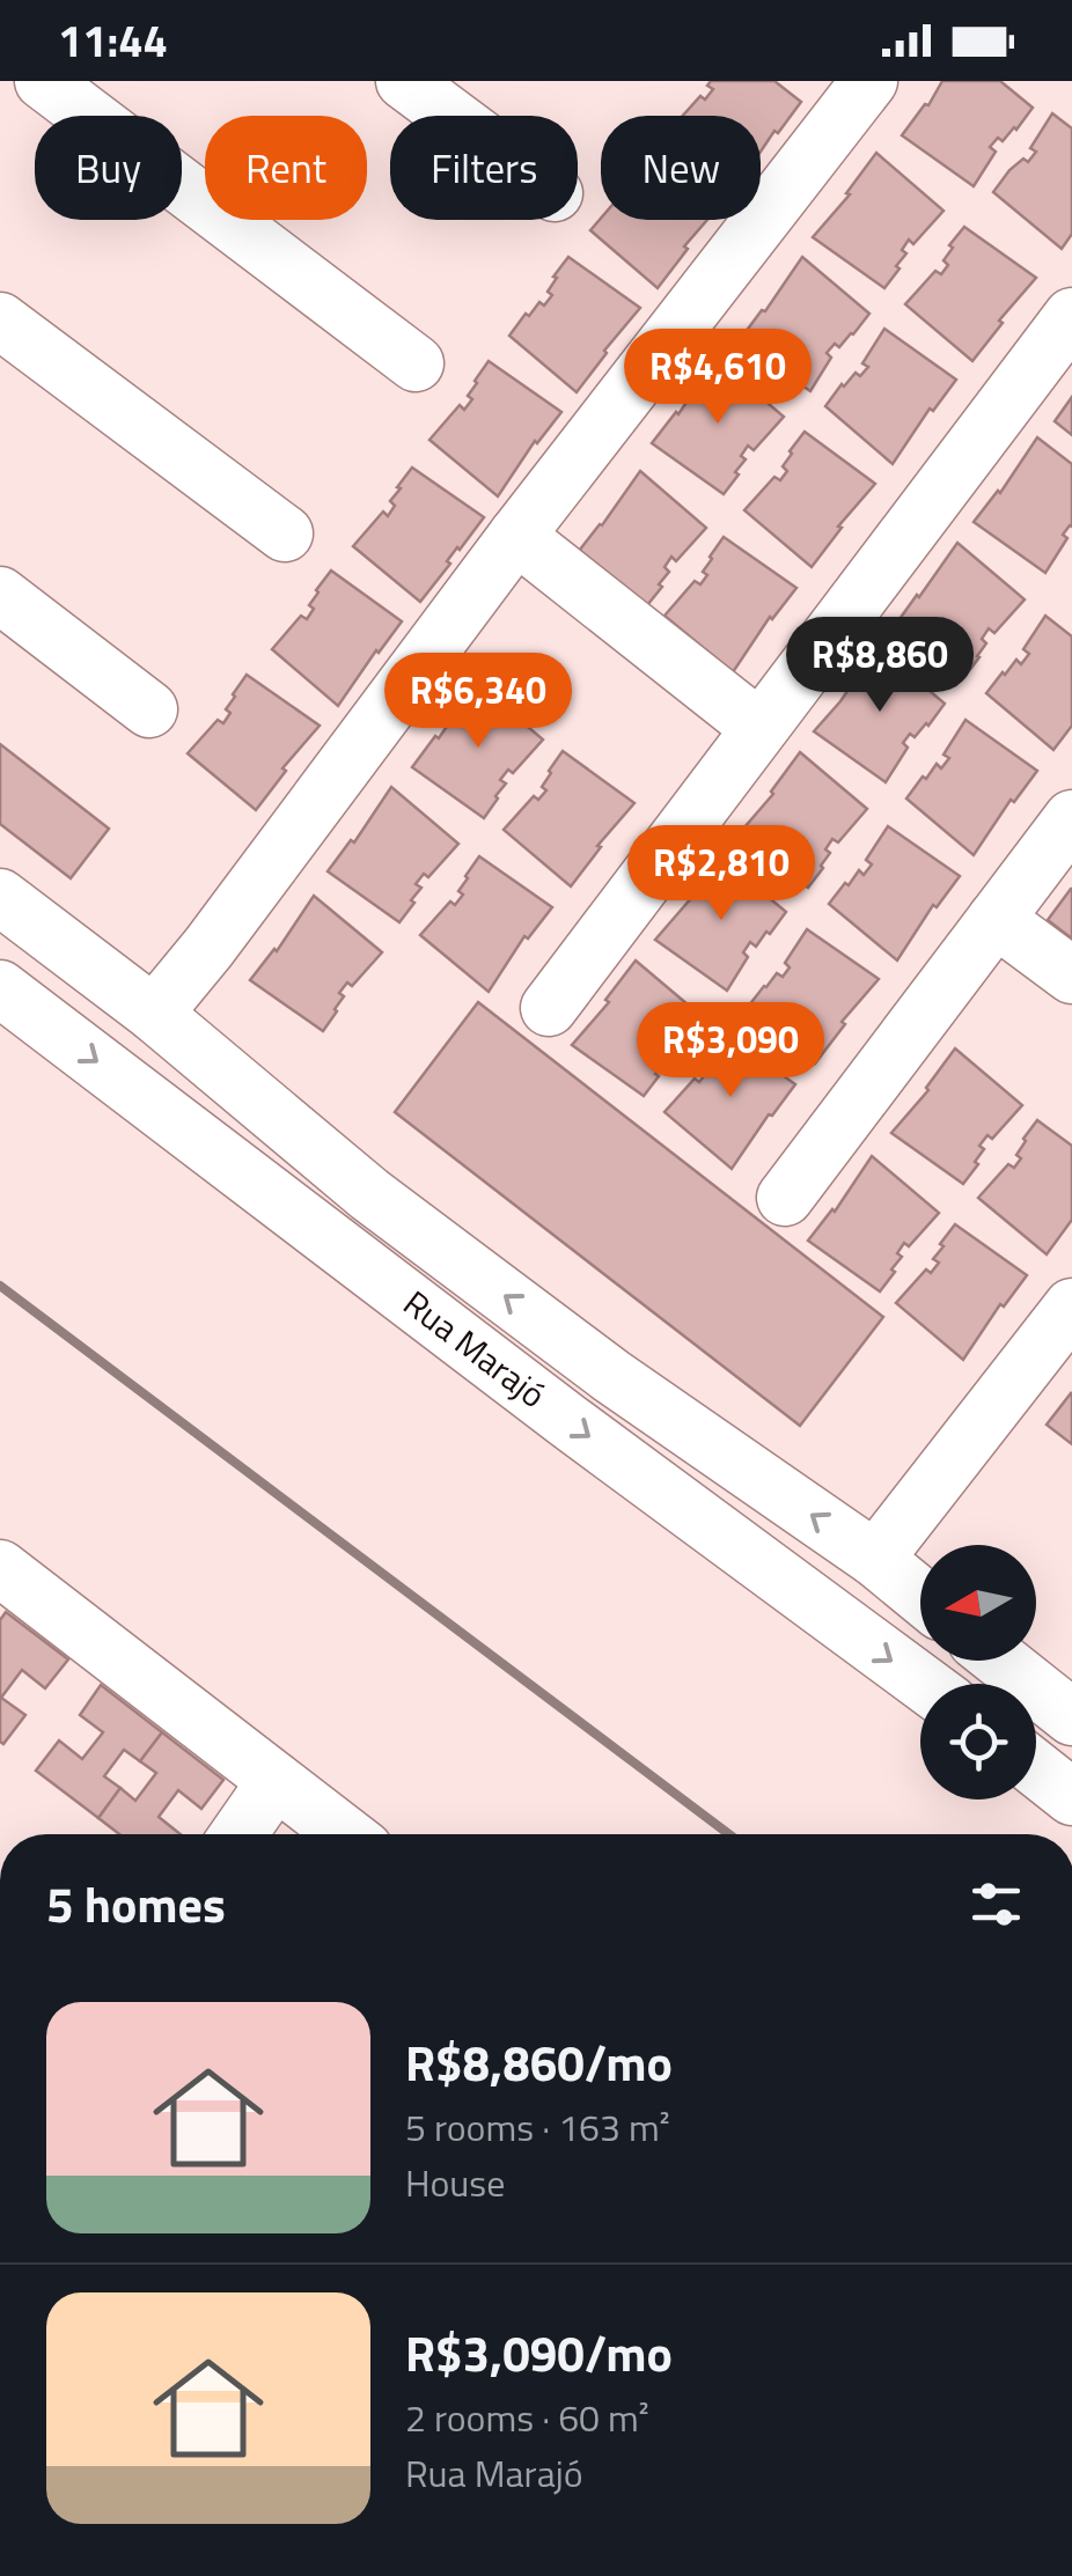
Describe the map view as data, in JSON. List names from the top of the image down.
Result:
{
  "streets": {
    "street": ["Rua Marajó"]
  },
  "north": "left",
  "page": {
    "status": "11:44",
    "chip": [
      "Buy",
      "Rent",
      "Filters",
      "New"
    ],
    "price": [
      "R$4,610",
      "R$8,860",
      "R$6,340",
      "R$2,810",
      "R$3,090"
    ],
    "heading": "5 homes",
    "list": [
      {
        "name": "R$8,860/mo",
        "note": "5 rooms · 163 m² · House"
      },
      {
        "name": "R$3,090/mo",
        "note": "2 rooms · 60 m² · Rua Marajó"
      }
    ]
  }
}
